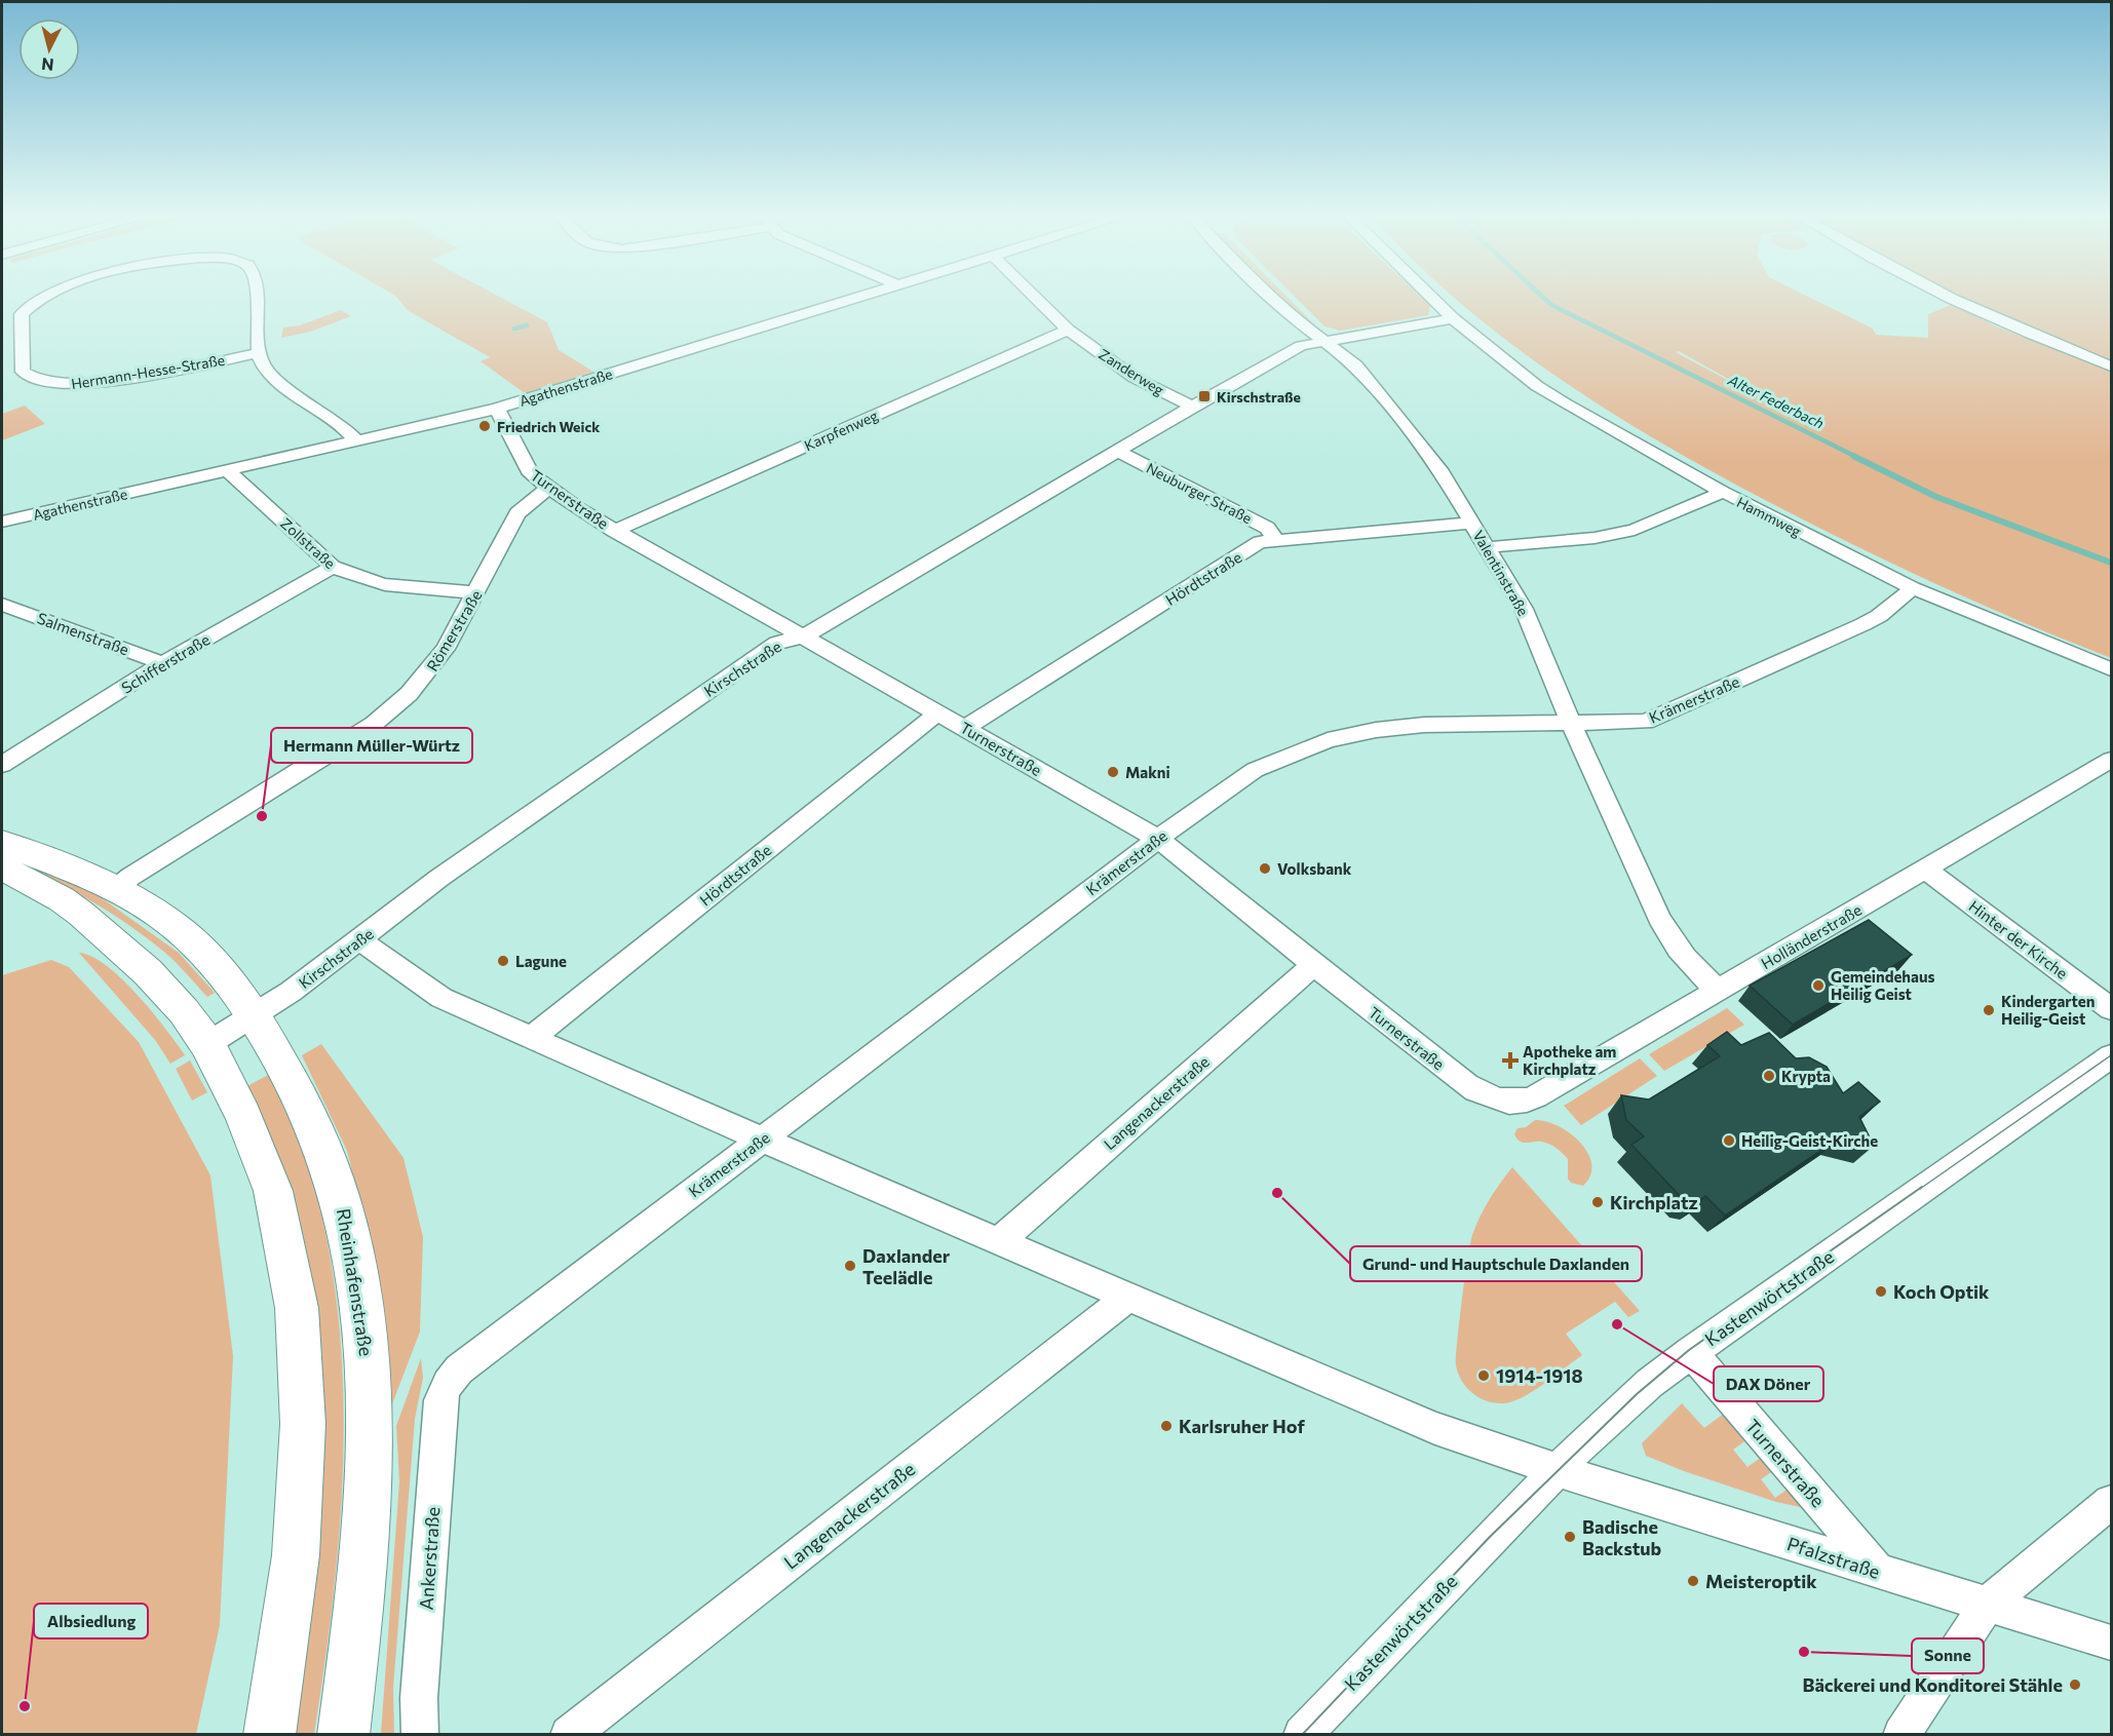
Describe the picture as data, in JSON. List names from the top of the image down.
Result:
{
  "streets": {
    "main road": ["Rheinhafenstraße"],
    "street": [
      "Hermann-Hesse-Straße",
      "Zanderweg",
      "Agathenstraße",
      "Karpfenweg",
      "Neuburger Straße",
      "Turnerstraße",
      "Hammweg",
      "Zollstraße",
      "Valentinstraße",
      "Hördtstraße",
      "Römerstraße",
      "Salmenstraße",
      "Schifferstraße",
      "Kirschstraße",
      "Krämerstraße",
      "Holländerstraße",
      "Hinter der Kirche",
      "Langenackerstraße",
      "Kastenwörtstraße",
      "Pfalzstraße",
      "Ankerstraße"
    ]
  },
  "crossings": [
    ["Zanderweg", "Karpfenweg"],
    ["Zanderweg", "Kirschstraße"],
    ["Agathenstraße", "Turnerstraße"],
    ["Agathenstraße", "Zollstraße"],
    ["Karpfenweg", "Turnerstraße"],
    ["Neuburger Straße", "Hördtstraße"],
    ["Neuburger Straße", "Kirschstraße"],
    ["Turnerstraße", "Hördtstraße"],
    ["Turnerstraße", "Römerstraße"],
    ["Turnerstraße", "Kirschstraße"],
    ["Turnerstraße", "Krämerstraße"],
    ["Turnerstraße", "Holländerstraße"],
    ["Turnerstraße", "Langenackerstraße"],
    ["Turnerstraße", "Kastenwörtstraße"],
    ["Turnerstraße", "Pfalzstraße"],
    ["Hammweg", "Kirschstraße"],
    ["Hammweg", "Krämerstraße"],
    ["Zollstraße", "Römerstraße"],
    ["Zollstraße", "Schifferstraße"],
    ["Valentinstraße", "Hördtstraße"],
    ["Valentinstraße", "Kirschstraße"],
    ["Valentinstraße", "Krämerstraße"],
    ["Valentinstraße", "Holländerstraße"],
    ["Hördtstraße", "Pfalzstraße"],
    ["Römerstraße", "Rheinhafenstraße"],
    ["Salmenstraße", "Schifferstraße"],
    ["Kirschstraße", "Rheinhafenstraße"],
    ["Kirschstraße", "Pfalzstraße"],
    ["Krämerstraße", "Pfalzstraße"],
    ["Krämerstraße", "Ankerstraße"],
    ["Holländerstraße", "Hinter der Kirche"],
    ["Langenackerstraße", "Pfalzstraße"],
    ["Kastenwörtstraße", "Pfalzstraße"]
  ],
  "water": ["Alter Federbach"],
  "places": {
    "transit": ["Kirschstraße"],
    "other": [
      "Friedrich Weick",
      "Makni",
      "Hermann Müller-Würtz",
      "Volksbank",
      "Lagune",
      "Gemeindehaus Heilig Geist",
      "Kindergarten Heilig-Geist",
      "Krypta",
      "Heilig-Geist-Kirche",
      "Grund- und Hauptschule Daxlanden",
      "Kirchplatz",
      "Daxlander Teelädle",
      "Koch Optik",
      "DAX Döner",
      "1914-1918",
      "Karlsruher Hof",
      "Badische Backstub",
      "Meisteroptik",
      "Sonne",
      "Bäckerei und Konditorei Stähle",
      "Albsiedlung"
    ],
    "health": ["Apotheke am Kirchplatz"]
  },
  "north": "bottom"
}
